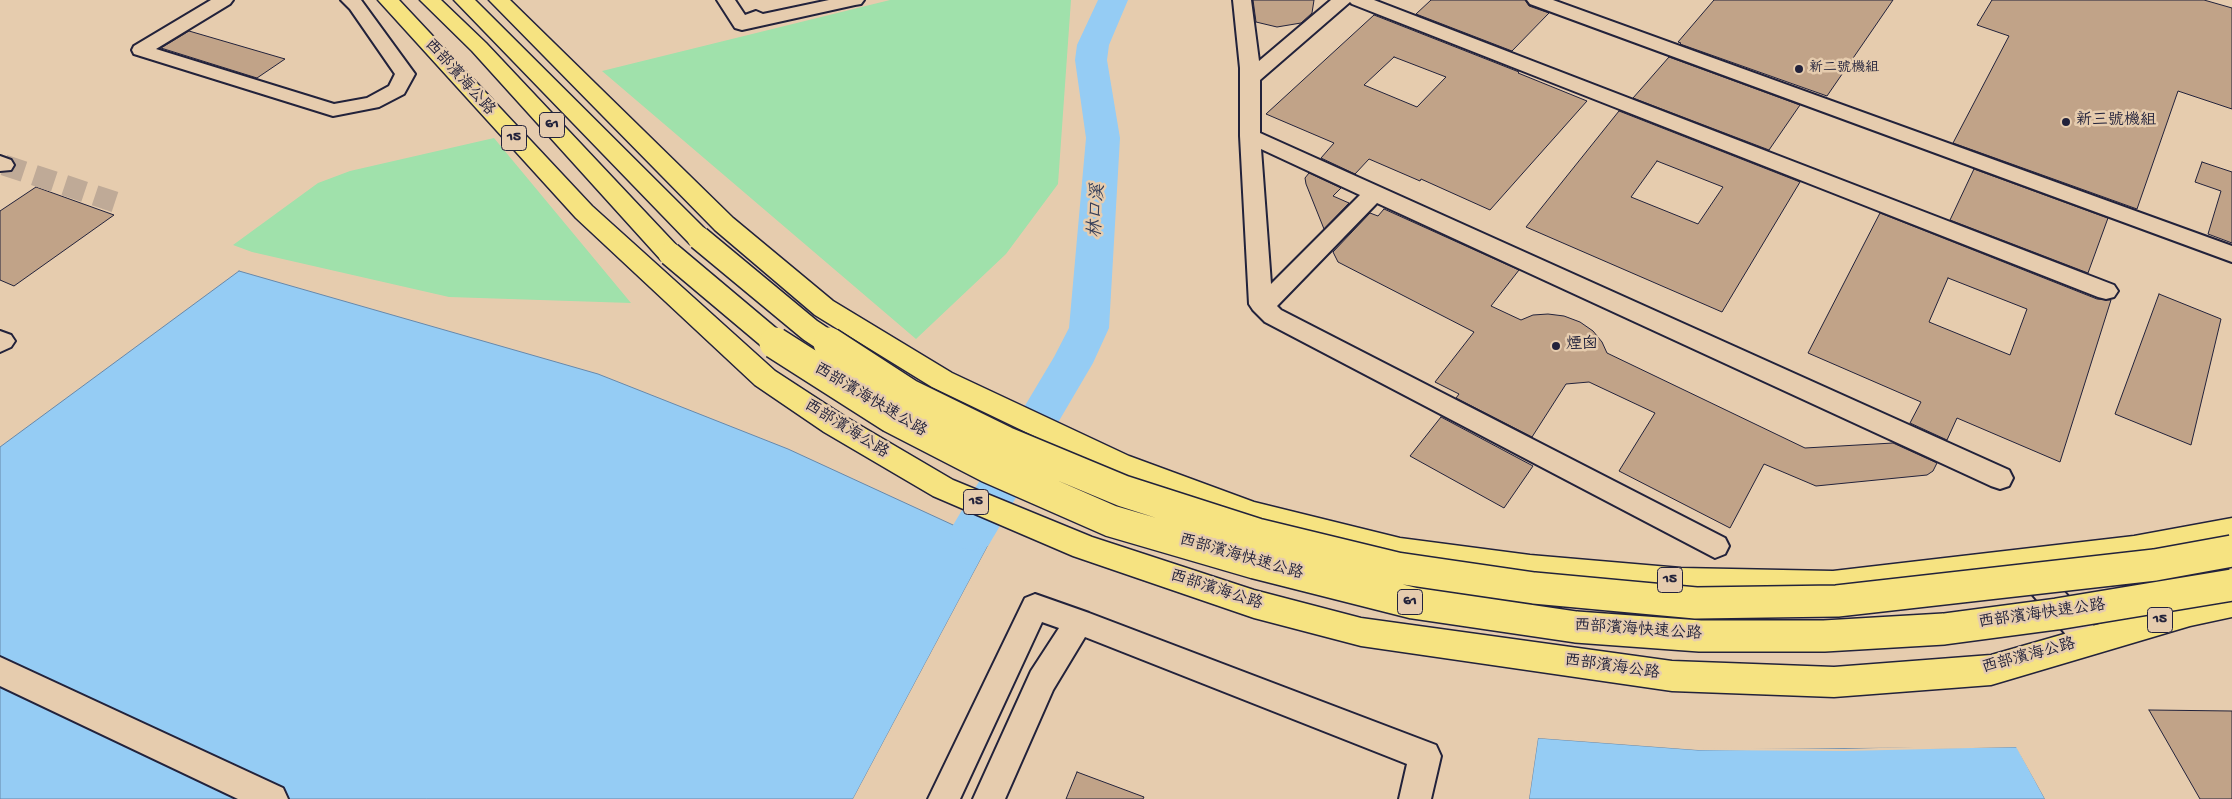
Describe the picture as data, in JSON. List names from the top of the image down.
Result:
{
  "streets": {
    "main road": [
      "西部濱海公路",
      "61",
      "15",
      "西部濱海快速公路"
    ]
  },
  "water": ["林口溪"],
  "places": ["新二號機組", "新三號機組", "煙囪"]
}
